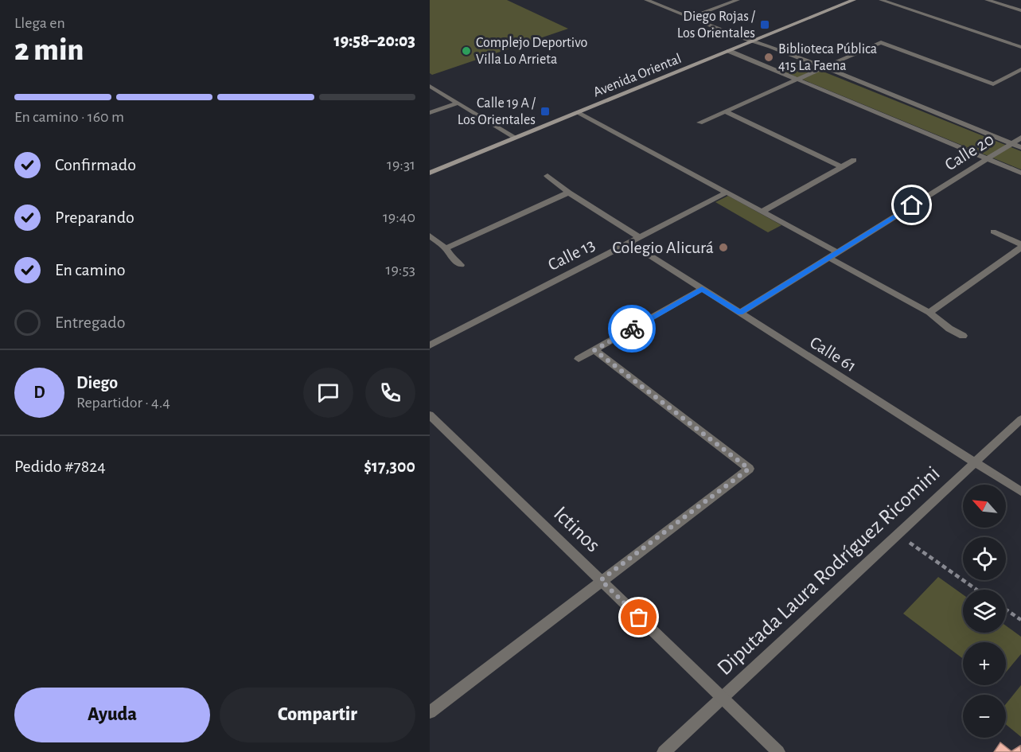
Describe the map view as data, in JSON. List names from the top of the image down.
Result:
{
  "streets": {
    "main road": ["Avenida Oriental"],
    "street": [
      "Calle 20",
      "Calle 13",
      "Calle 61",
      "Ictinos",
      "Diputada Laura Rodríguez Ricomini"
    ]
  },
  "crossings": [
    ["Calle 20", "Calle 61"],
    ["Calle 13", "Calle 61"],
    ["Calle 61", "Diputada Laura Rodríguez Ricomini"],
    ["Ictinos", "Diputada Laura Rodríguez Ricomini"]
  ],
  "places": {
    "transit": ["Diego Rojas / Los Orientales", "Calle 19 A / Los Orientales"],
    "other": ["Complejo Deportivo Villa Lo Arrieta", "Biblioteca Pública 415 La Faena", "Colegio Alicurá"]
  },
  "north": "top left",
  "page": {
    "heading": ["2 min", "Llega en", "19:58–20:03"],
    "panel": [
      "Diego",
      "Repartidor · 4.4",
      "Pedido #7824",
      "$17,300"
    ],
    "bar": "En camino · 160 m",
    "list": [
      ["Confirmado", "19:31"],
      ["Preparando", "19:40"],
      ["En camino", "19:53"],
      "Entregado"
    ],
    "round": "D",
    "map_buttons": ["+", "−"],
    "buttons": ["Ayuda", "Compartir"]
  }
}
